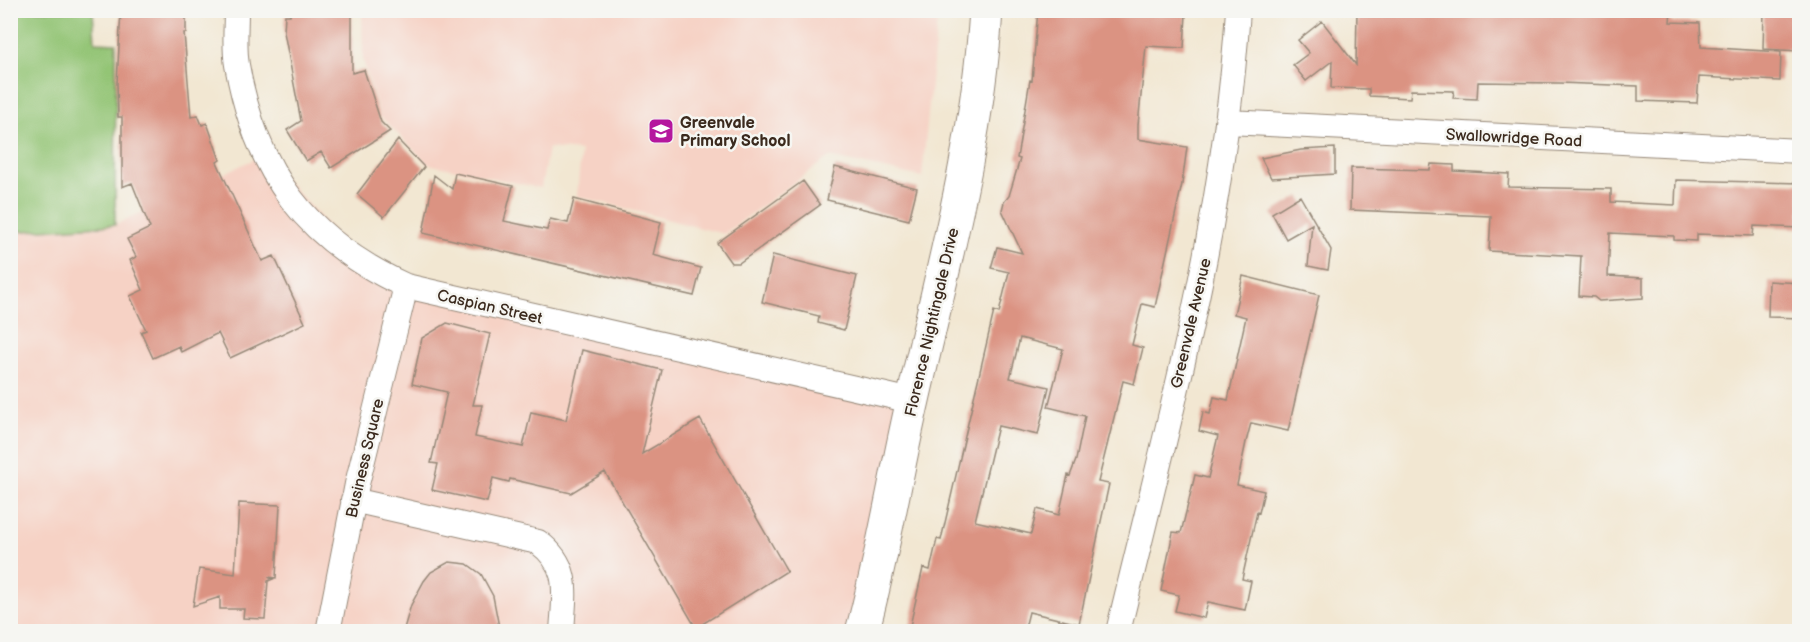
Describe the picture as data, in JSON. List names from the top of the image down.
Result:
{
  "streets": {
    "street": [
      "Swallowridge Road",
      "Caspian Street",
      "Florence Nightingale Drive",
      "Greenvale Avenue",
      "Business Square"
    ]
  },
  "crossings": [
    ["Swallowridge Road", "Greenvale Avenue"],
    ["Caspian Street", "Florence Nightingale Drive"],
    ["Caspian Street", "Business Square"]
  ],
  "places": {
    "school or university": ["Greenvale Primary School"]
  }
}
